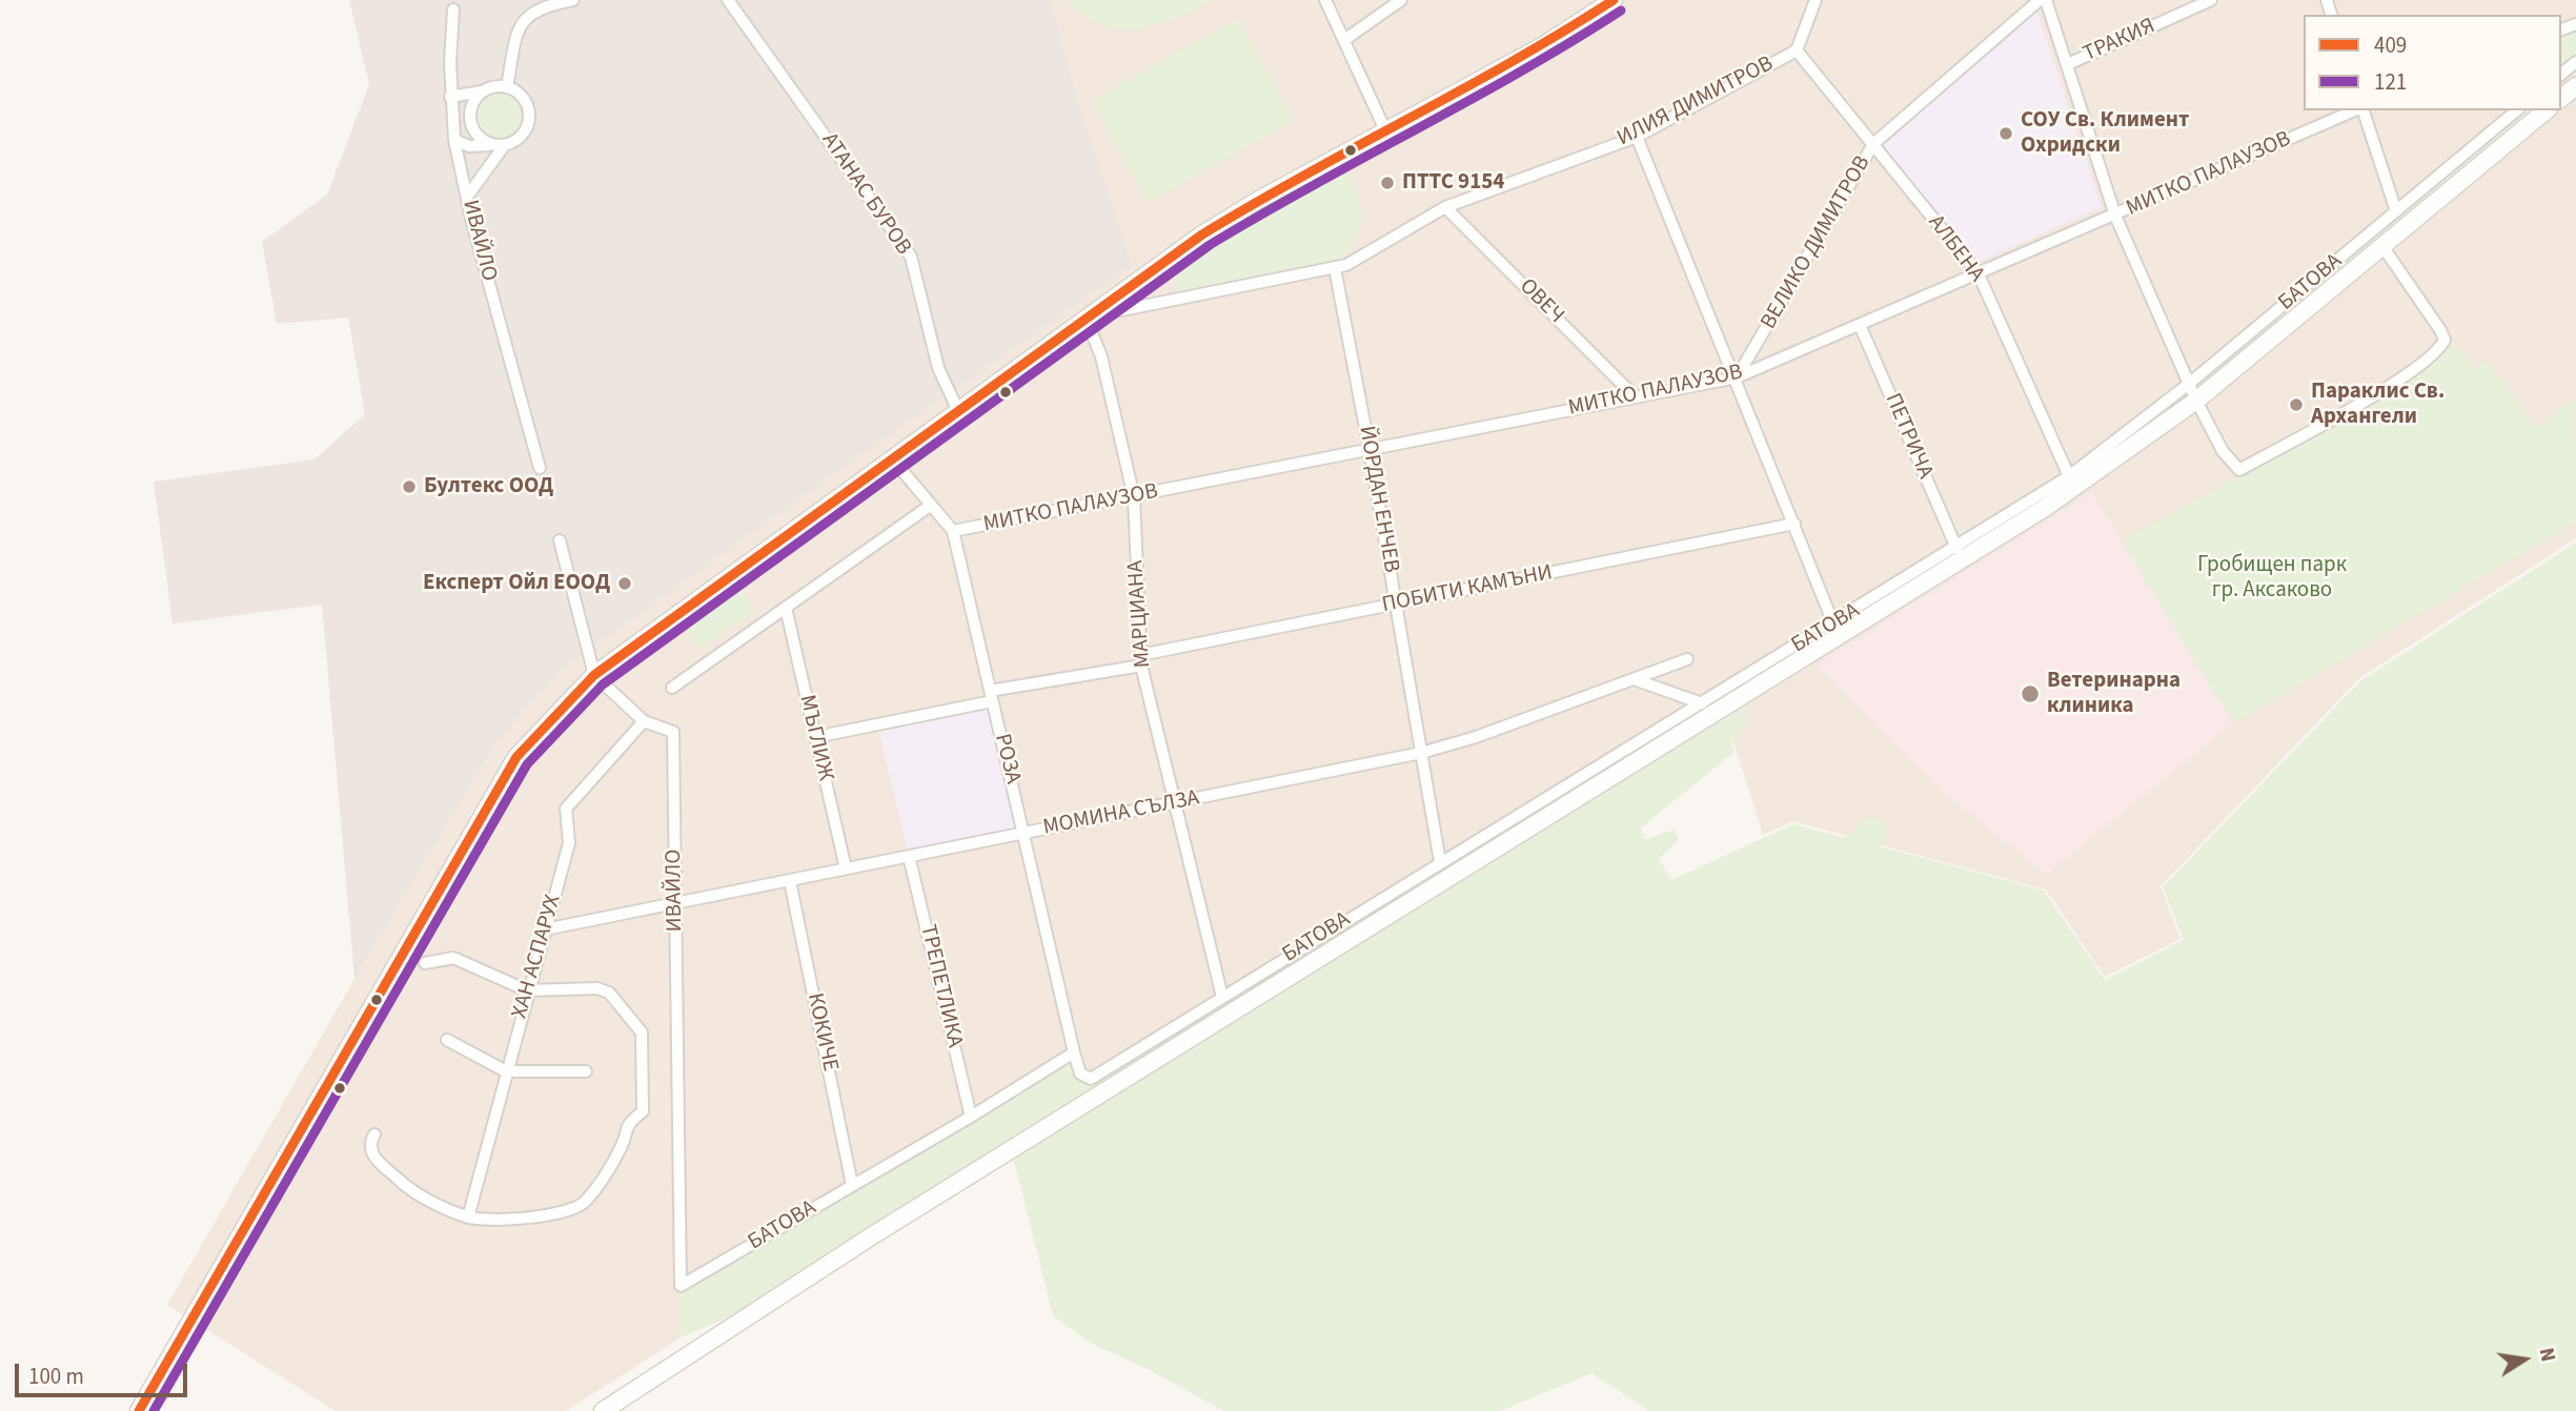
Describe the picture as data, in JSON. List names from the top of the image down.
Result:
{
  "streets": {
    "street": [
      "ТРАКИЯ",
      "ИЛИЯ ДИМИТРОВ",
      "МИТКО ПАЛАУЗОВ",
      "АТАНАС БУРОВ",
      "ИВАЙЛО",
      "ВЕЛИКО ДИМИТРОВ",
      "АЛБЕНА",
      "БАТОВА",
      "ОВЕЧ",
      "ПЕТРИЧА",
      "ЙОРДАН ЕНЧЕВ",
      "ПОБИТИ КАМЪНИ",
      "МАРЦИАНА",
      "МЪГЛИЖ",
      "РОЗА",
      "МОМИНА СЪЛЗА",
      "ХАН АСПАРУХ",
      "ТРЕПЕТЛИКА",
      "КОКИЧЕ"
    ]
  },
  "crossings": [
    ["ИЛИЯ ДИМИТРОВ", "АЛБЕНА"],
    ["ИЛИЯ ДИМИТРОВ", "ОВЕЧ"],
    ["ИЛИЯ ДИМИТРОВ", "ЙОРДАН ЕНЧЕВ"],
    ["ИЛИЯ ДИМИТРОВ", "МАРЦИАНА"],
    ["МИТКО ПАЛАУЗОВ", "ВЕЛИКО ДИМИТРОВ"],
    ["МИТКО ПАЛАУЗОВ", "АЛБЕНА"],
    ["МИТКО ПАЛАУЗОВ", "ОВЕЧ"],
    ["МИТКО ПАЛАУЗОВ", "ПЕТРИЧА"],
    ["МИТКО ПАЛАУЗОВ", "ЙОРДАН ЕНЧЕВ"],
    ["МИТКО ПАЛАУЗОВ", "МАРЦИАНА"],
    ["МИТКО ПАЛАУЗОВ", "РОЗА"],
    ["ИВАЙЛО", "БАТОВА"],
    ["ИВАЙЛО", "МОМИНА СЪЛЗА"],
    ["ИВАЙЛО", "ХАН АСПАРУХ"],
    ["ВЕЛИКО ДИМИТРОВ", "АЛБЕНА"],
    ["АЛБЕНА", "БАТОВА"],
    ["БАТОВА", "ПЕТРИЧА"],
    ["БАТОВА", "ЙОРДАН ЕНЧЕВ"],
    ["БАТОВА", "МАРЦИАНА"],
    ["БАТОВА", "РОЗА"],
    ["БАТОВА", "ТРЕПЕТЛИКА"],
    ["БАТОВА", "КОКИЧЕ"],
    ["ЙОРДАН ЕНЧЕВ", "ПОБИТИ КАМЪНИ"],
    ["ЙОРДАН ЕНЧЕВ", "МОМИНА СЪЛЗА"],
    ["ПОБИТИ КАМЪНИ", "МАРЦИАНА"],
    ["ПОБИТИ КАМЪНИ", "МЪГЛИЖ"],
    ["ПОБИТИ КАМЪНИ", "РОЗА"],
    ["МАРЦИАНА", "МОМИНА СЪЛЗА"],
    ["МЪГЛИЖ", "МОМИНА СЪЛЗА"],
    ["РОЗА", "МОМИНА СЪЛЗА"],
    ["МОМИНА СЪЛЗА", "ХАН АСПАРУХ"],
    ["МОМИНА СЪЛЗА", "ТРЕПЕТЛИКА"],
    ["МОМИНА СЪЛЗА", "КОКИЧЕ"]
  ],
  "parks": ["Гробищен парк гр. Аксаково"],
  "places": [
    "СОУ Св. Климент Охридски",
    "ПТТС 9154",
    "Параклис Св. Архангели",
    "Бултекс ООД",
    "Експерт Ойл ЕООД",
    "Ветеринарна клиника"
  ],
  "lines": ["transit line 409", "transit line 121"],
  "legend": ["409", "121"],
  "scale_bar": "100 m",
  "north": "right"
}
